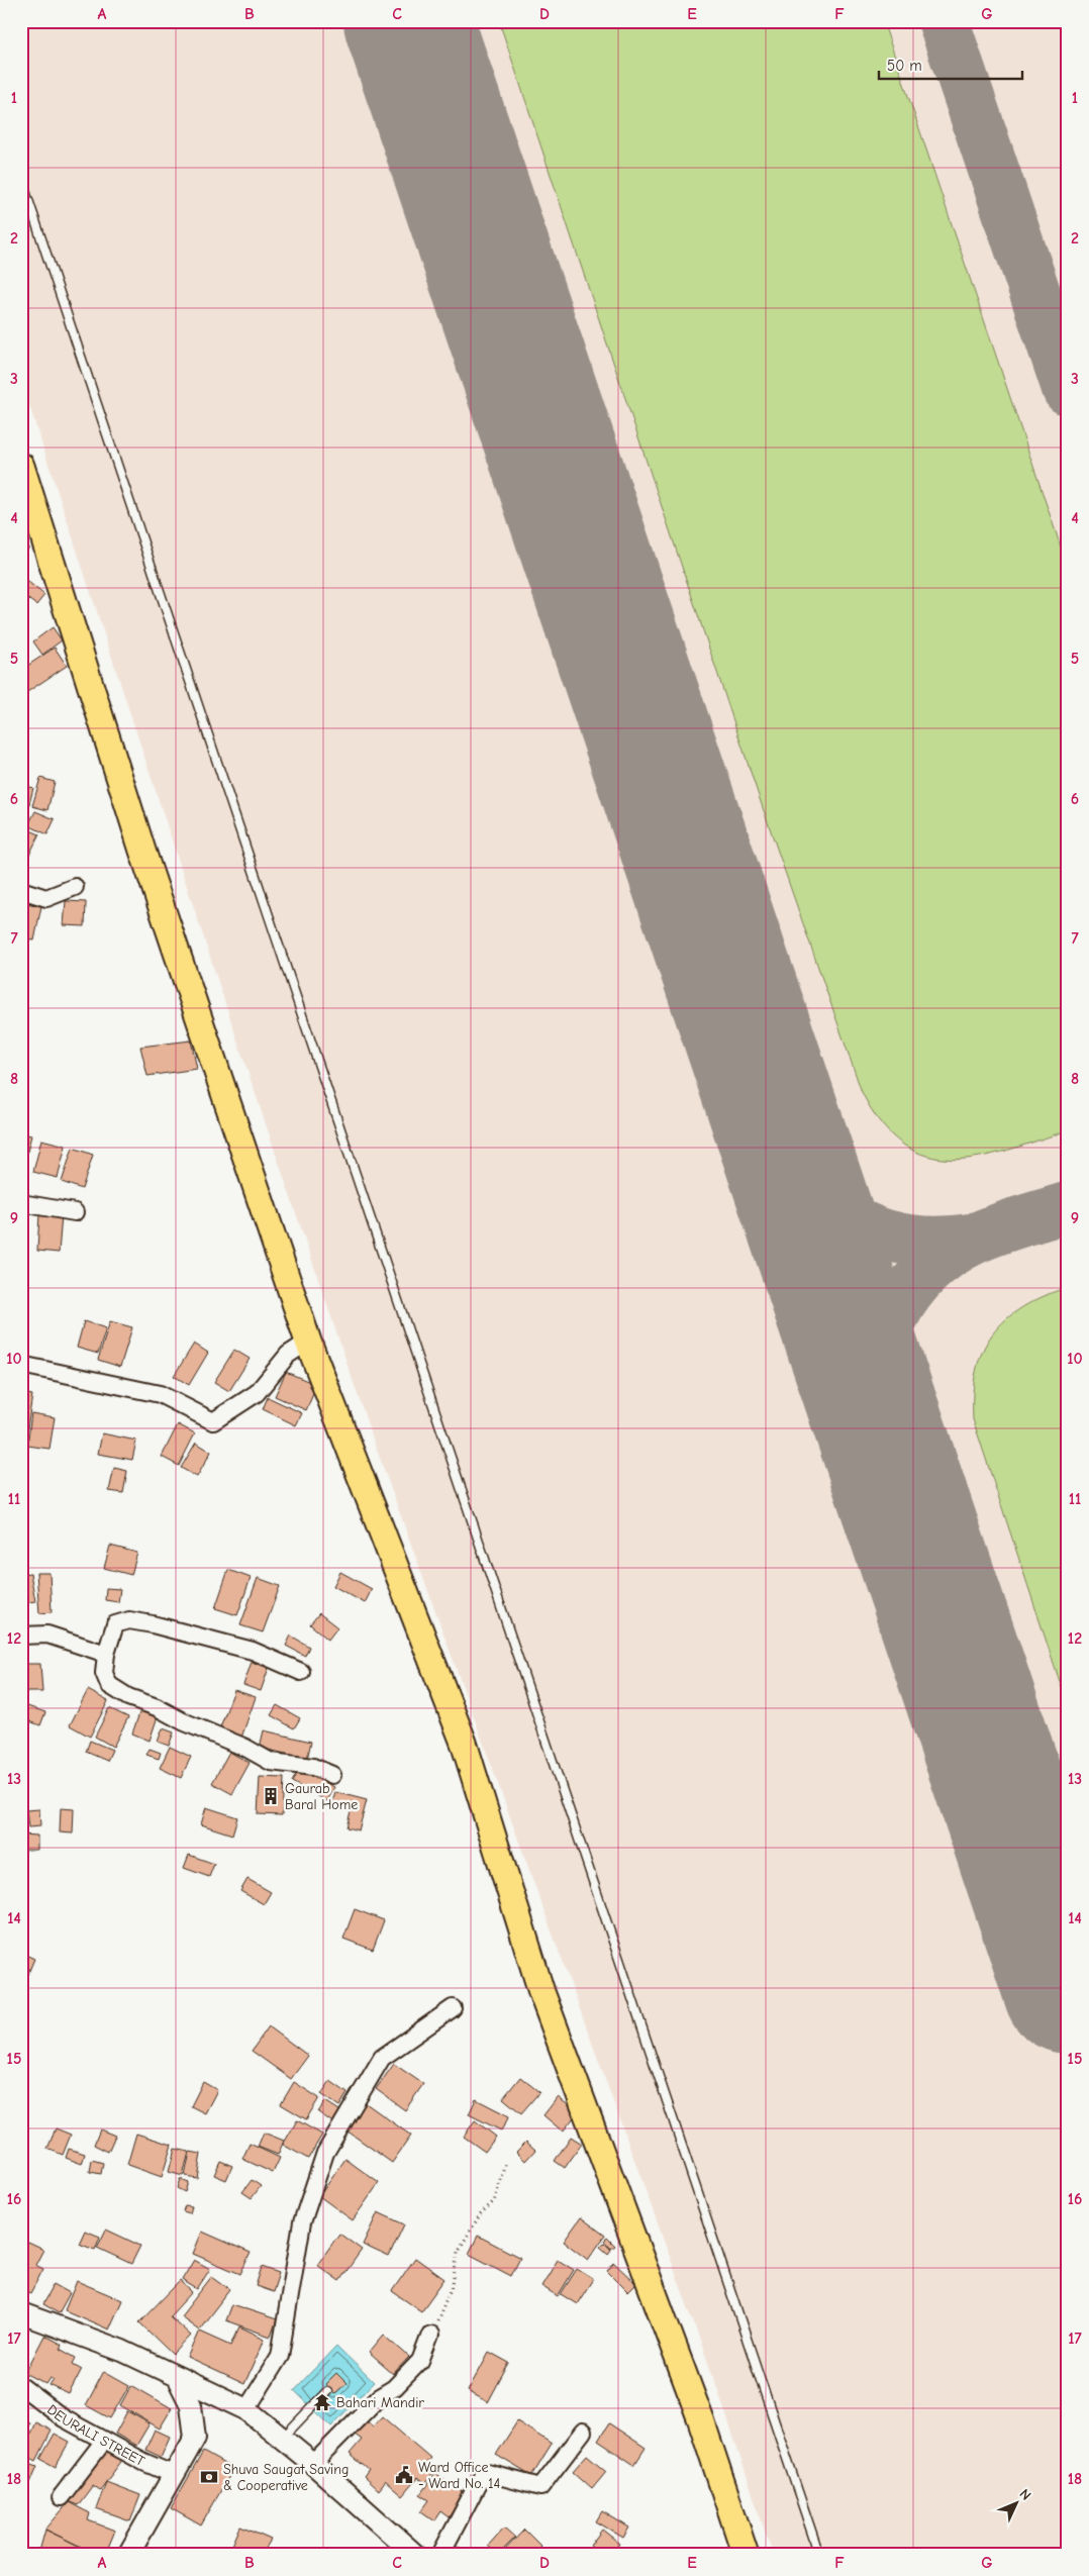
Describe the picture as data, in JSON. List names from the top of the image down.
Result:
{
  "streets": {
    "street": ["DEURALI STREET"]
  },
  "places": {
    "building": ["Gaurab Baral Home"],
    "temple": ["Bahari Mandir"],
    "public building": ["Ward Office - Ward No. 14"],
    "bank": ["Shuva Saugat Saving & Cooperative"]
  },
  "scale_bar": "50 m",
  "north": "top right",
  "grid": {
    "columns": [
      "A",
      "B",
      "C",
      "D",
      "E",
      "F",
      "G"
    ],
    "rows": [
      "1",
      "2",
      "3",
      "4",
      "5",
      "6",
      "7",
      "8",
      "9",
      "10",
      "11",
      "12",
      "13",
      "14",
      "15",
      "16",
      "17",
      "18"
    ]
  }
}
